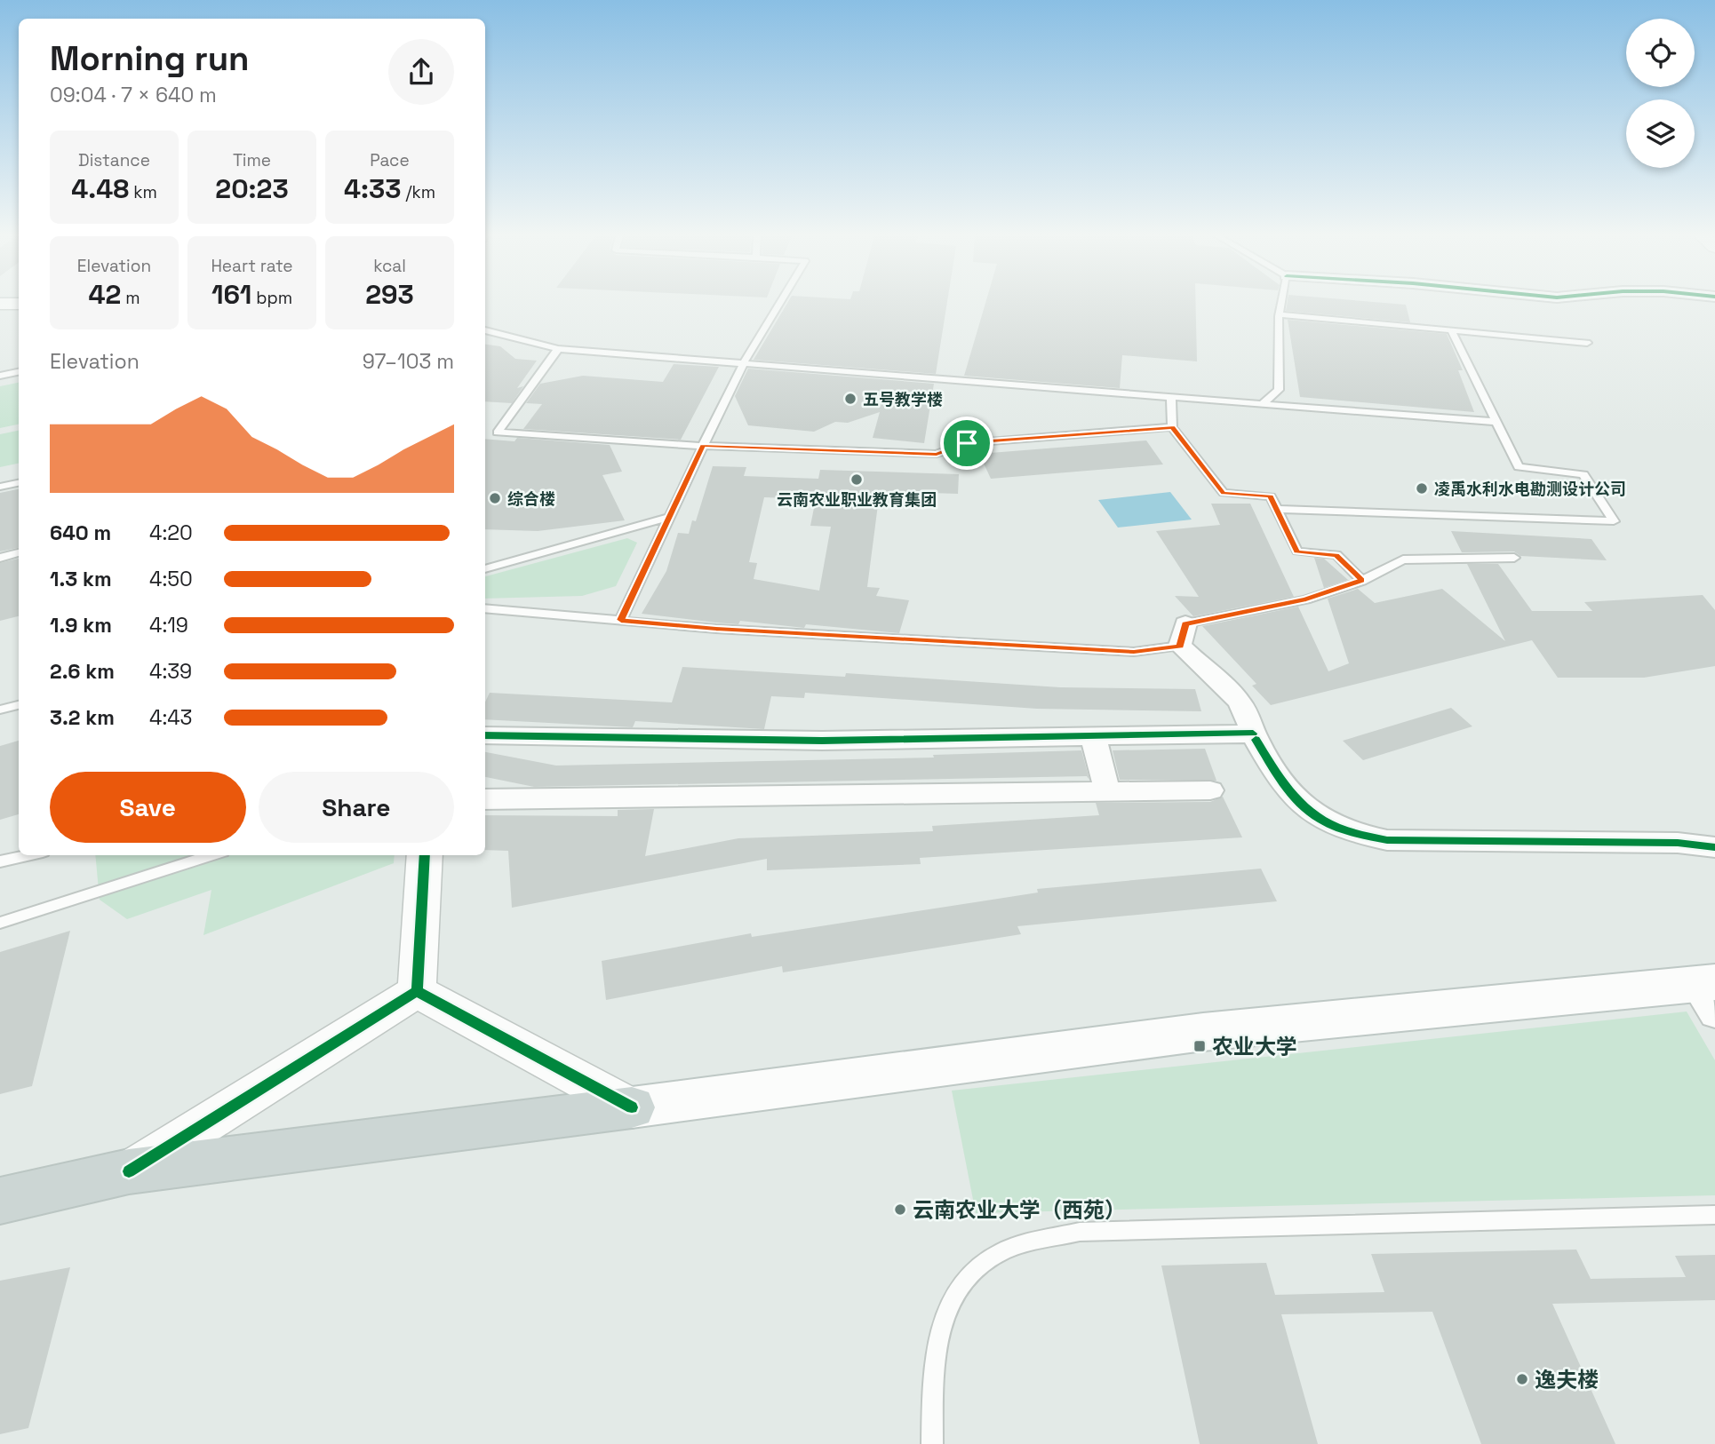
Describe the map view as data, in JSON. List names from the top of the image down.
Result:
{
  "places": {
    "other": [
      "五号教学楼",
      "云南农业职业教育集团",
      "凌禹水利水电勘测设计公司",
      "综合楼",
      "云南农业大学（西苑）",
      "逸夫楼"
    ],
    "transit": ["农业大学"]
  },
  "page": {
    "heading": ["Morning run", "09:04 · 7 × 640 m"],
    "stats": [
      ["Distance", "4.48 km"],
      ["Time", "20:23"],
      ["Pace", "4:33 /km"],
      ["Elevation", "42 m"],
      ["Heart rate", "161 bpm"],
      ["kcal", "293"]
    ],
    "chart": ["Elevation", "97–103 m"],
    "list": [
      {
        "name": "640 m",
        "note": "4:20"
      },
      {
        "name": "1.3 km",
        "note": "4:50"
      },
      {
        "name": "1.9 km",
        "note": "4:19"
      },
      {
        "name": "2.6 km",
        "note": "4:39"
      },
      {
        "name": "3.2 km",
        "note": "4:43"
      }
    ],
    "buttons": ["Save", "Share"]
  }
}
